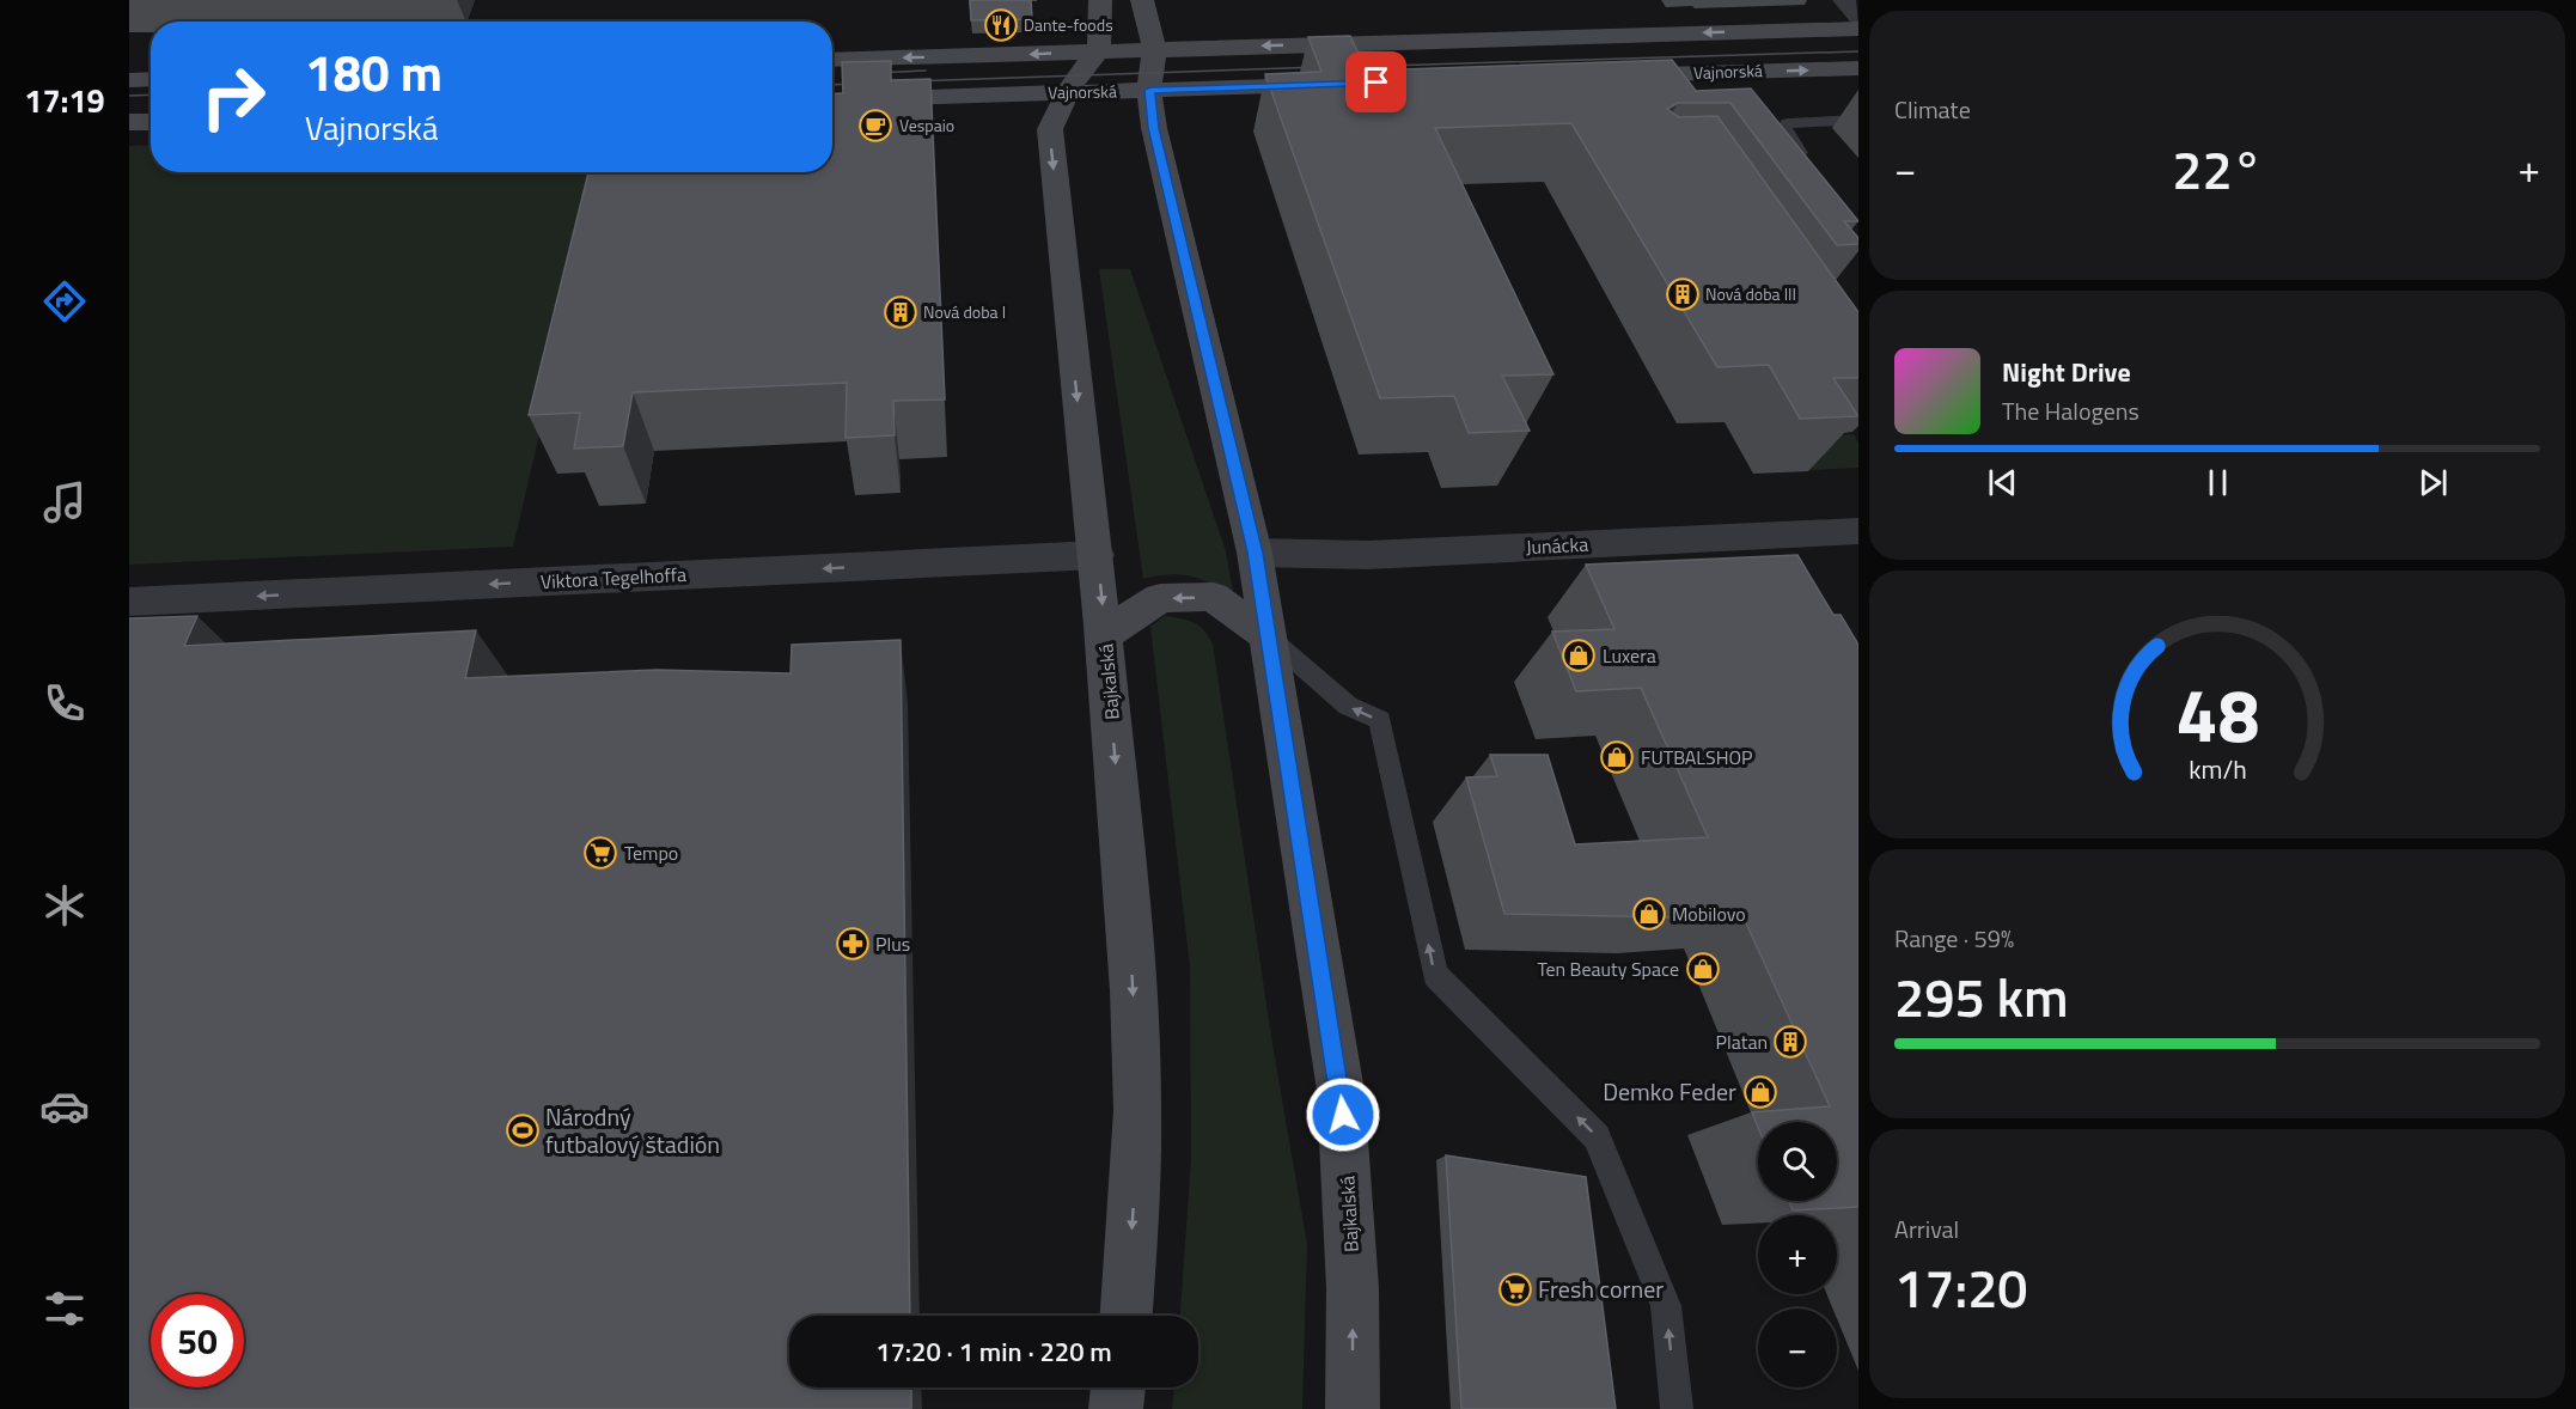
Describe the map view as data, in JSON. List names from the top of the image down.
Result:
{
  "streets": {
    "main road": ["Vajnorská", "Bajkalská"],
    "street": ["Junácka", "Viktora Tegelhoffa"]
  },
  "crossings": [
    ["Vajnorská", "Bajkalská"],
    ["Junácka", "Bajkalská"],
    ["Viktora Tegelhoffa", "Bajkalská"]
  ],
  "one_way": ["Viktora Tegelhoffa"],
  "places": {
    "restaurant": ["Dante-foods"],
    "cafe": ["Vespaio"],
    "building": ["Nová doba III", "Nová doba I", "Platan"],
    "shop": [
      "Luxera",
      "FUTBALSHOP",
      "Mobilovo",
      "Ten Beauty Space",
      "Demko Feder"
    ],
    "supermarket": ["Tempo", "Fresh corner"],
    "pharmacy": ["Plus"],
    "sports": ["Národný futbalový štadión"]
  },
  "page": {
    "tabs": "17:19",
    "tile": [
      "Climate",
      ["Range · 59%", "295 km"],
      ["Arrival", "17:20"]
    ],
    "turn": ["180 m", "Vajnorská"],
    "heat": ["−", "22°", "+"],
    "song": ["Night Drive", "The Halogens"],
    "map_buttons": ["+", "−"],
    "limit": "50",
    "trip": "17:20 · 1 min · 220 m",
    "gauge": ["48", "km/h"]
  }
}
